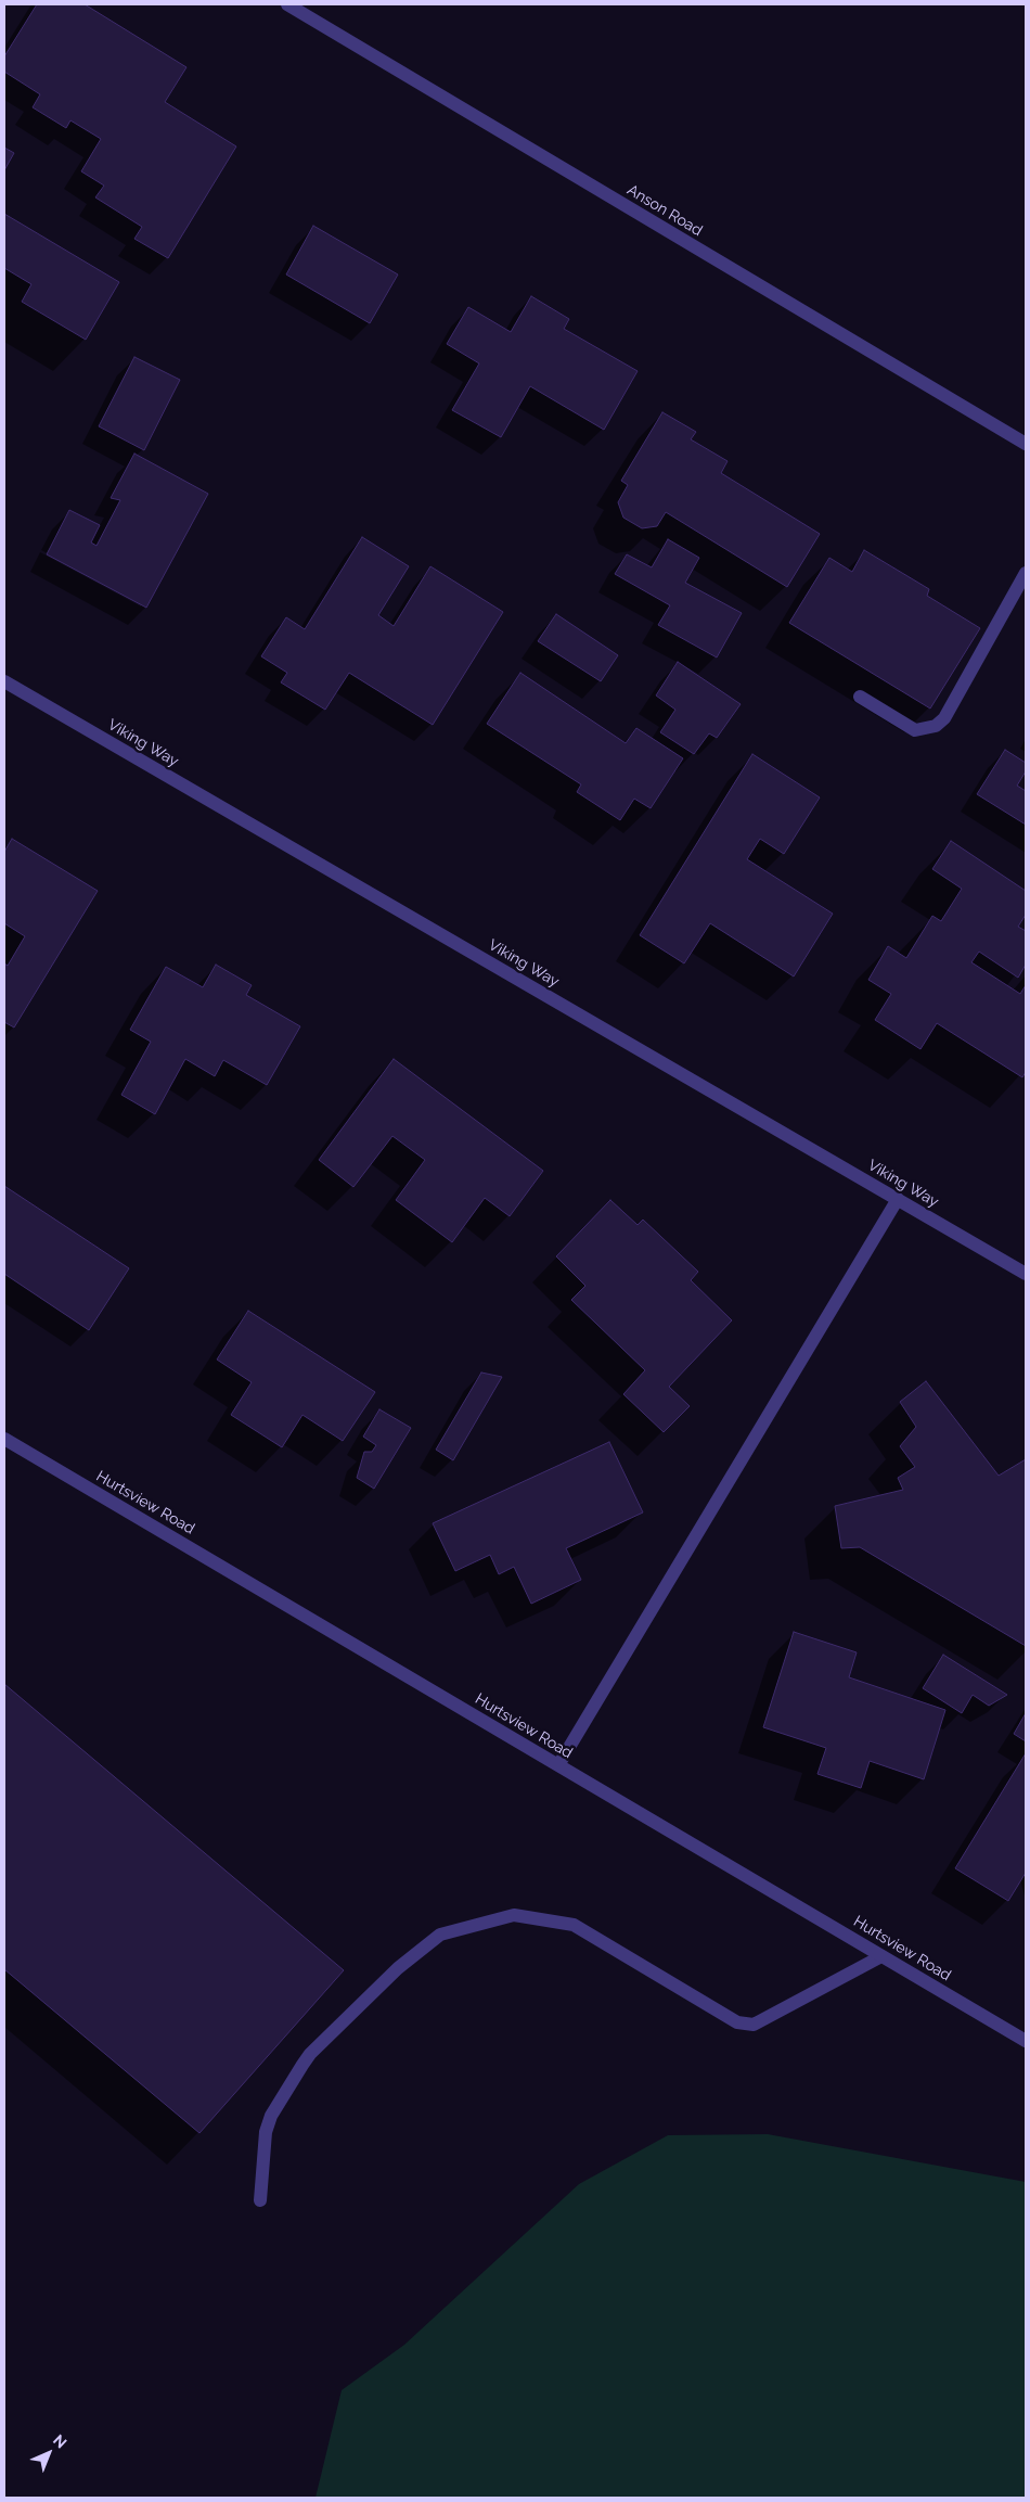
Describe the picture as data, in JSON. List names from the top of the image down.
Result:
{
  "streets": {
    "street": ["Anson Road", "Viking Way", "Hurtsview Road"]
  },
  "north": "top right"
}
